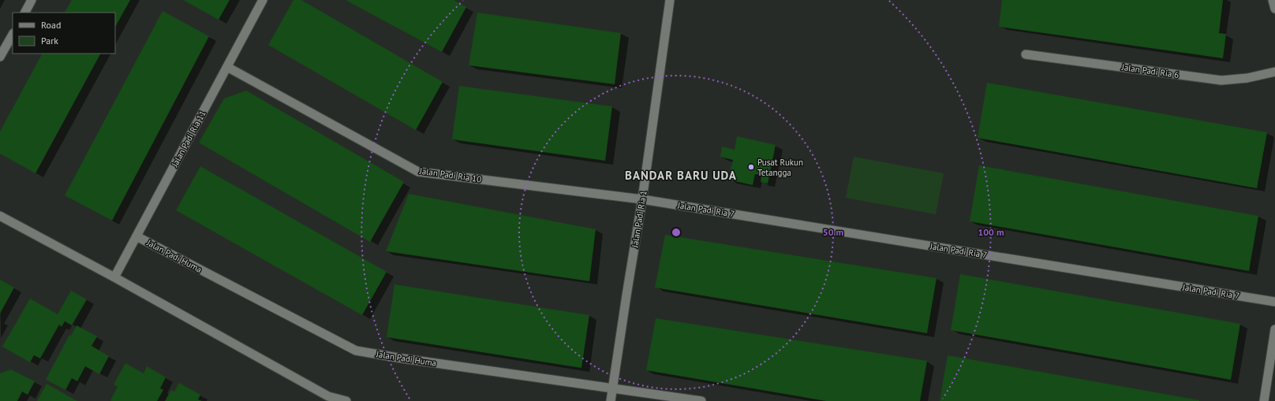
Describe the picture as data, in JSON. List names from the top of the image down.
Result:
{
  "streets": {
    "street": [
      "Jalan Padi Ria 6",
      "Jalan Padi Ria 11",
      "Jalan Padi Ria 10",
      "Jalan Padi Ria 7",
      "Jalan Padi Ria 1",
      "Jalan Padi Huma"
    ]
  },
  "crossings": [
    ["Jalan Padi Ria 11", "Jalan Padi Ria 10"],
    ["Jalan Padi Ria 11", "Jalan Padi Huma"],
    ["Jalan Padi Ria 10", "Jalan Padi Ria 7"],
    ["Jalan Padi Ria 10", "Jalan Padi Ria 1"],
    ["Jalan Padi Ria 7", "Jalan Padi Ria 1"],
    ["Jalan Padi Ria 1", "Jalan Padi Huma"]
  ],
  "districts": ["BANDAR BARU UDA"],
  "places": ["Pusat Rukun Tetangga"],
  "legend": ["Road", "Park"],
  "rings": ["50 m", "100 m"]
}
